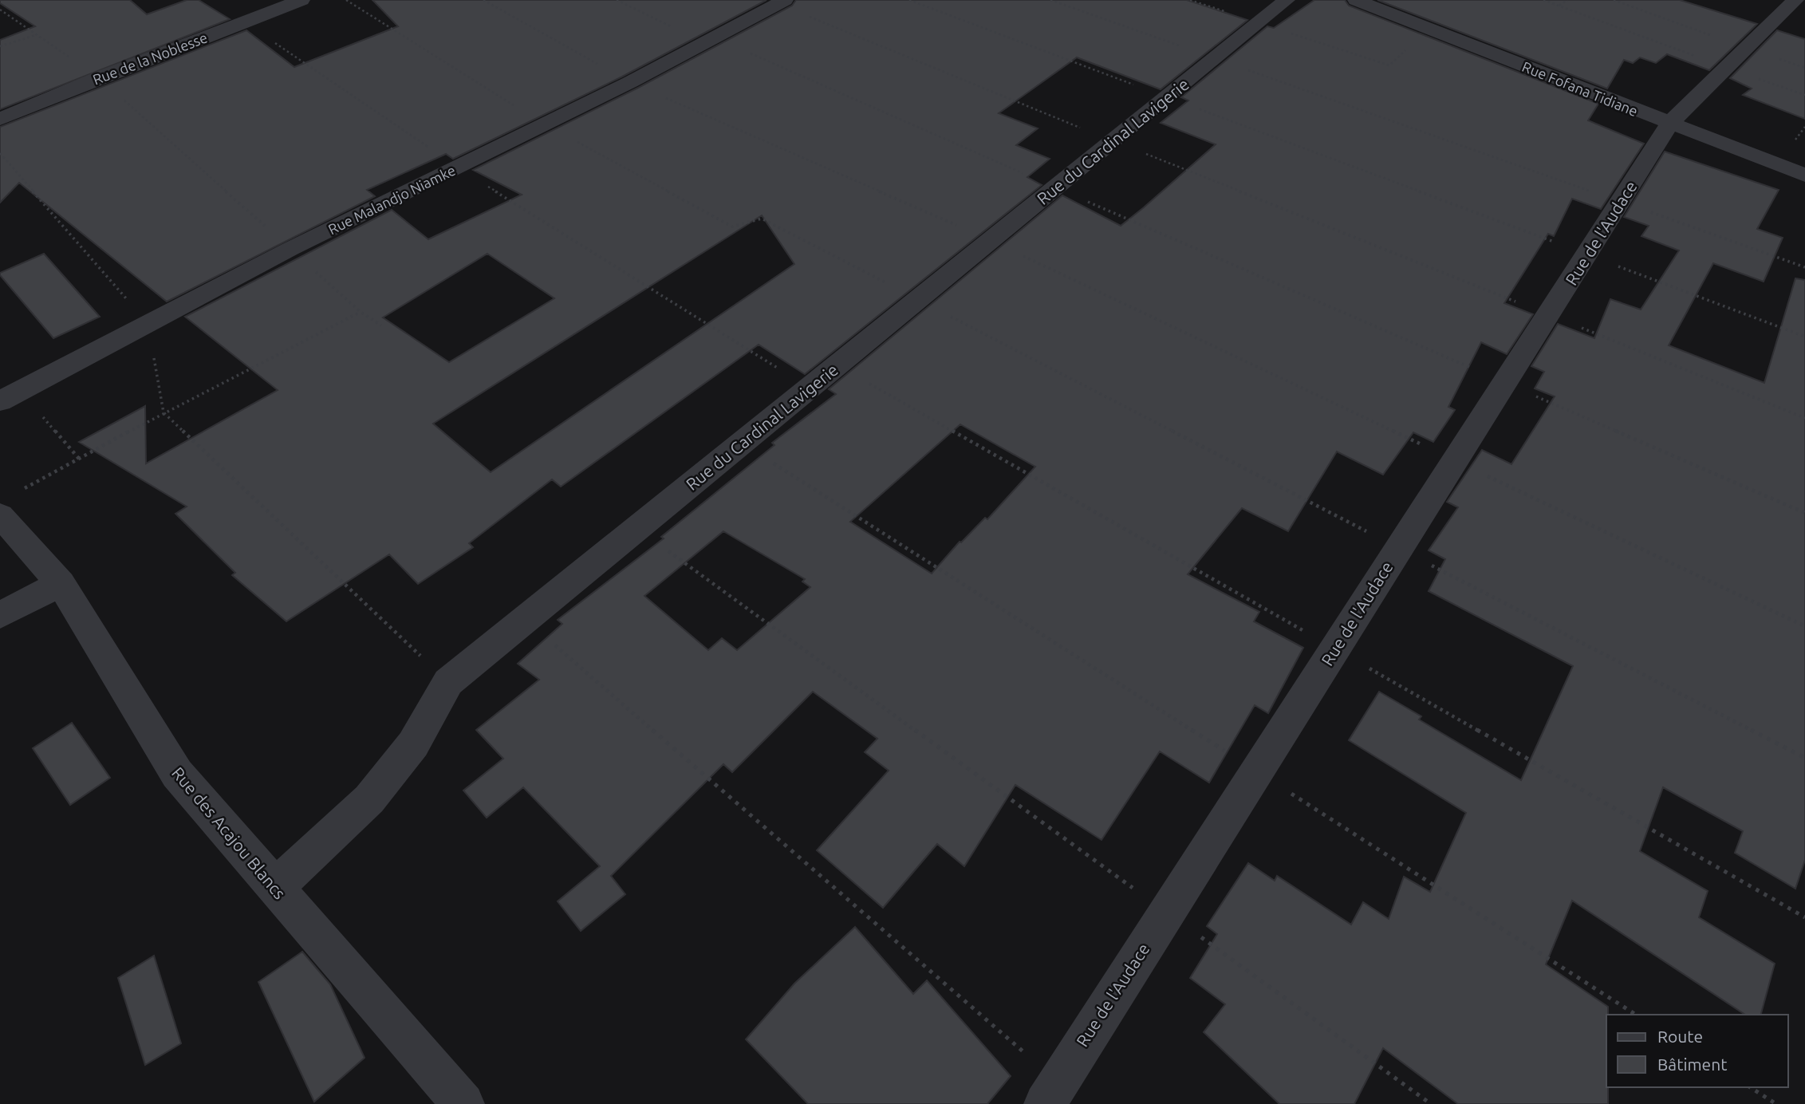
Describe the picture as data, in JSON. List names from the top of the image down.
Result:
{
  "streets": {
    "street": [
      "Rue de la Noblesse",
      "Rue Fofana Tidiane",
      "Rue du Cardinal Lavigerie",
      "Rue Malandjo Niamke",
      "Rue de l'Audace",
      "Rue des Acajou Blancs"
    ]
  },
  "crossings": [
    ["Rue Fofana Tidiane", "Rue de l'Audace"],
    ["Rue du Cardinal Lavigerie", "Rue des Acajou Blancs"]
  ],
  "legend": ["Route", "Bâtiment"]
}
